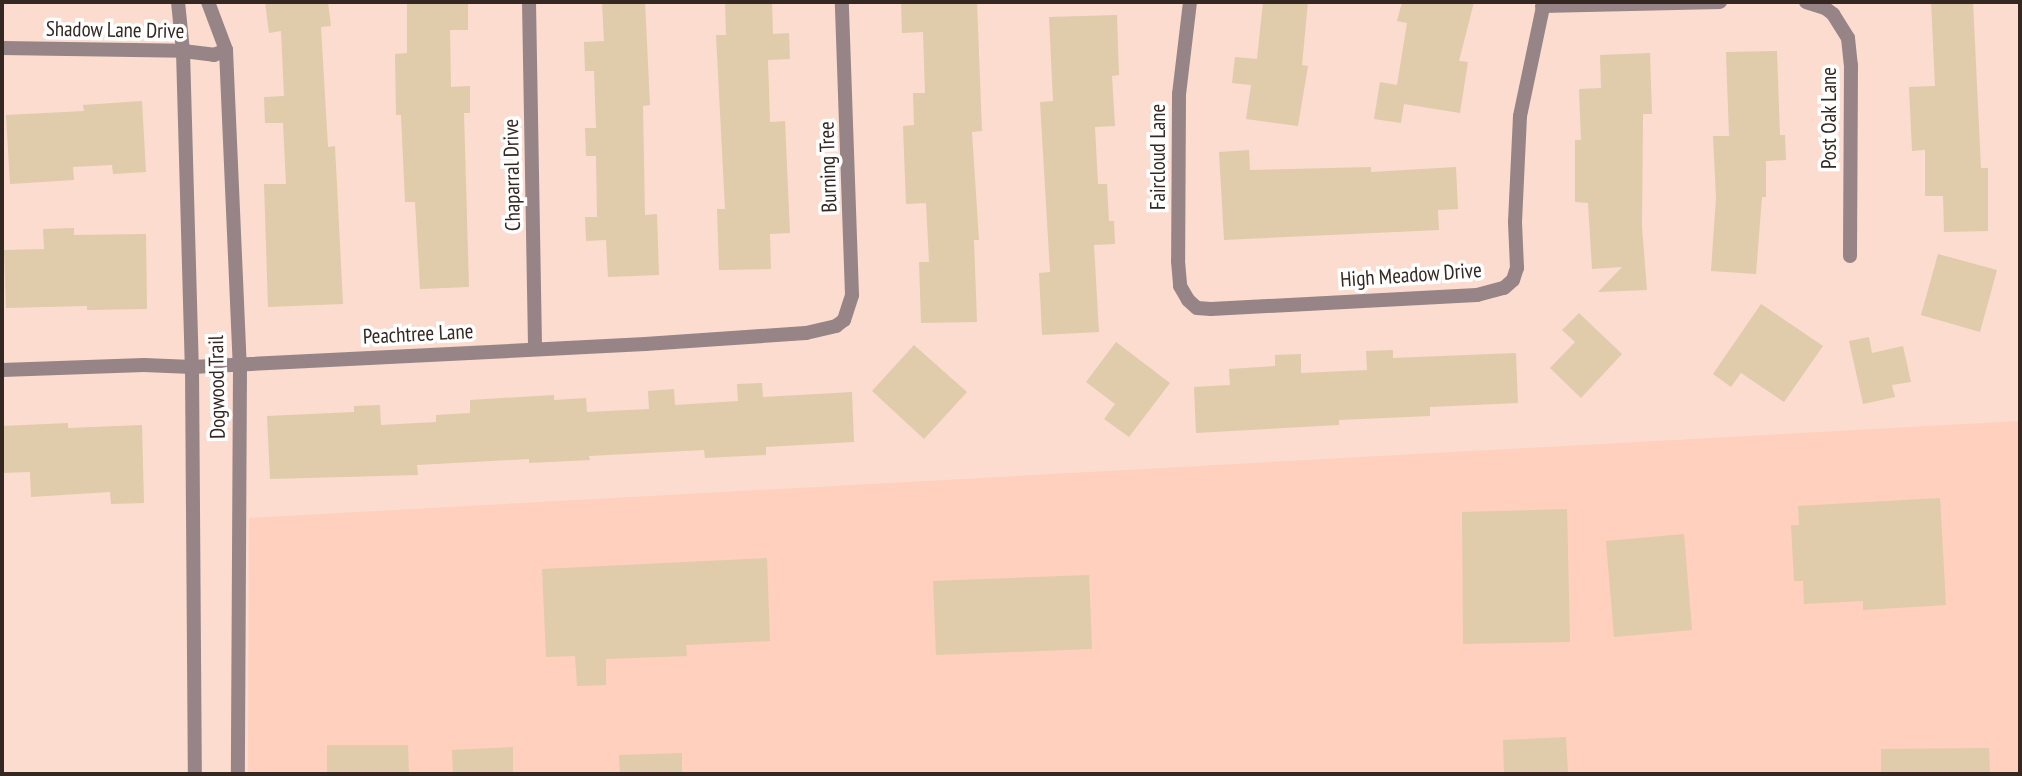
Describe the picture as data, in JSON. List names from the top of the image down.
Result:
{
  "streets": {
    "street": [
      "Shadow Lane Drive",
      "Post Oak Lane",
      "Faircloud Lane",
      "Burning Tree",
      "Chaparral Drive",
      "High Meadow Drive",
      "Peachtree Lane",
      "Dogwood Trail"
    ]
  },
  "crossings": [
    ["Shadow Lane Drive", "Dogwood Trail"],
    ["Faircloud Lane", "High Meadow Drive"],
    ["Burning Tree", "Peachtree Lane"],
    ["Chaparral Drive", "Peachtree Lane"],
    ["Peachtree Lane", "Dogwood Trail"]
  ]
}
